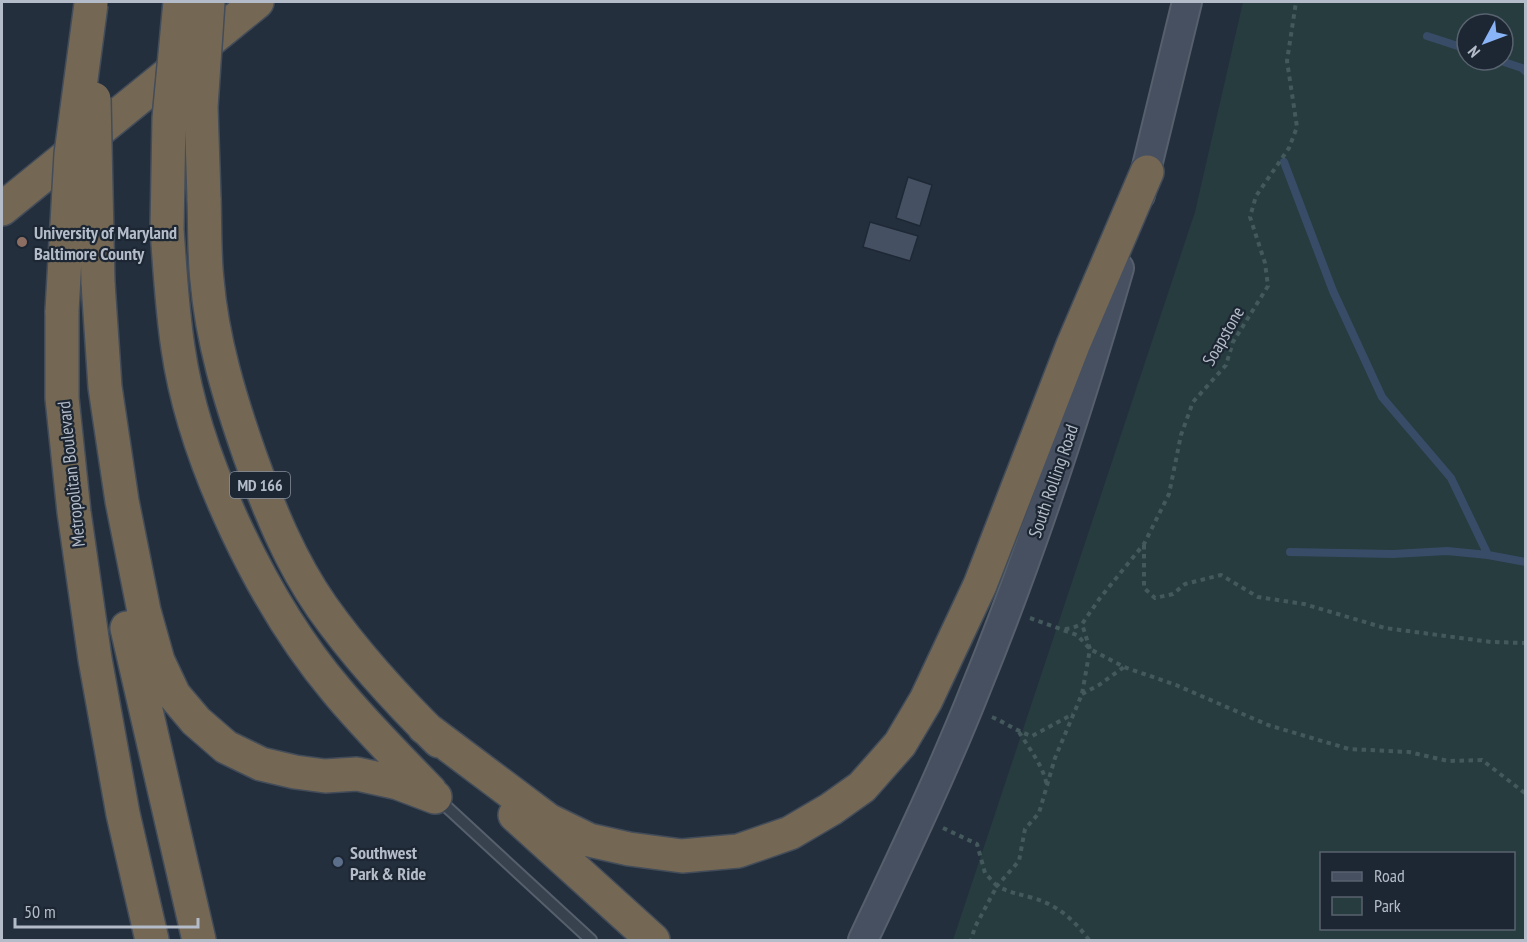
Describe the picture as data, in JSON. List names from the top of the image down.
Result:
{
  "streets": {
    "highway": ["Metropolitan Boulevard", "MD 166"],
    "main road": ["South Rolling Road"],
    "path": ["Soapstone"]
  },
  "places": ["University of Maryland Baltimore County", "Southwest Park & Ride"],
  "legend": ["Road", "Park"],
  "scale_bar": "50 m",
  "north": "bottom left"
}
